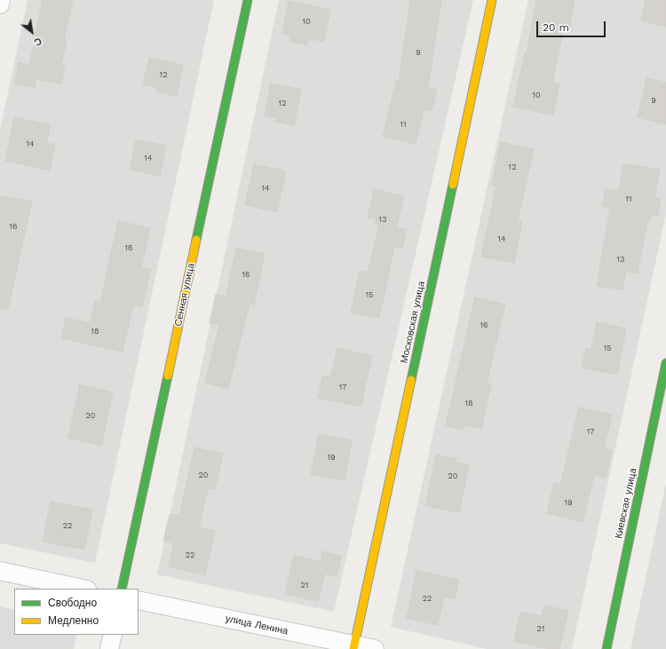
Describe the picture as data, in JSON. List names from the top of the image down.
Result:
{
  "streets": {
    "street": [
      "Сенная улица",
      "Московская улица",
      "Киевская улица",
      "улица Ленина"
    ]
  },
  "crossings": [
    ["Московская улица", "улица Ленина"]
  ],
  "house_numbers": [
    "10",
    "9",
    "12",
    "10",
    "9",
    "12",
    "11",
    "14",
    "14",
    "12",
    "14",
    "11",
    "13",
    "16",
    "14",
    "16",
    "13",
    "16",
    "15",
    "16",
    "18",
    "15",
    "17",
    "18",
    "20",
    "17",
    "19",
    "20",
    "20",
    "19",
    "22",
    "22",
    "21",
    "22",
    "21"
  ],
  "legend": ["Свободно", "Медленно"],
  "scale_bar": "20 m",
  "north": "bottom right"
}
